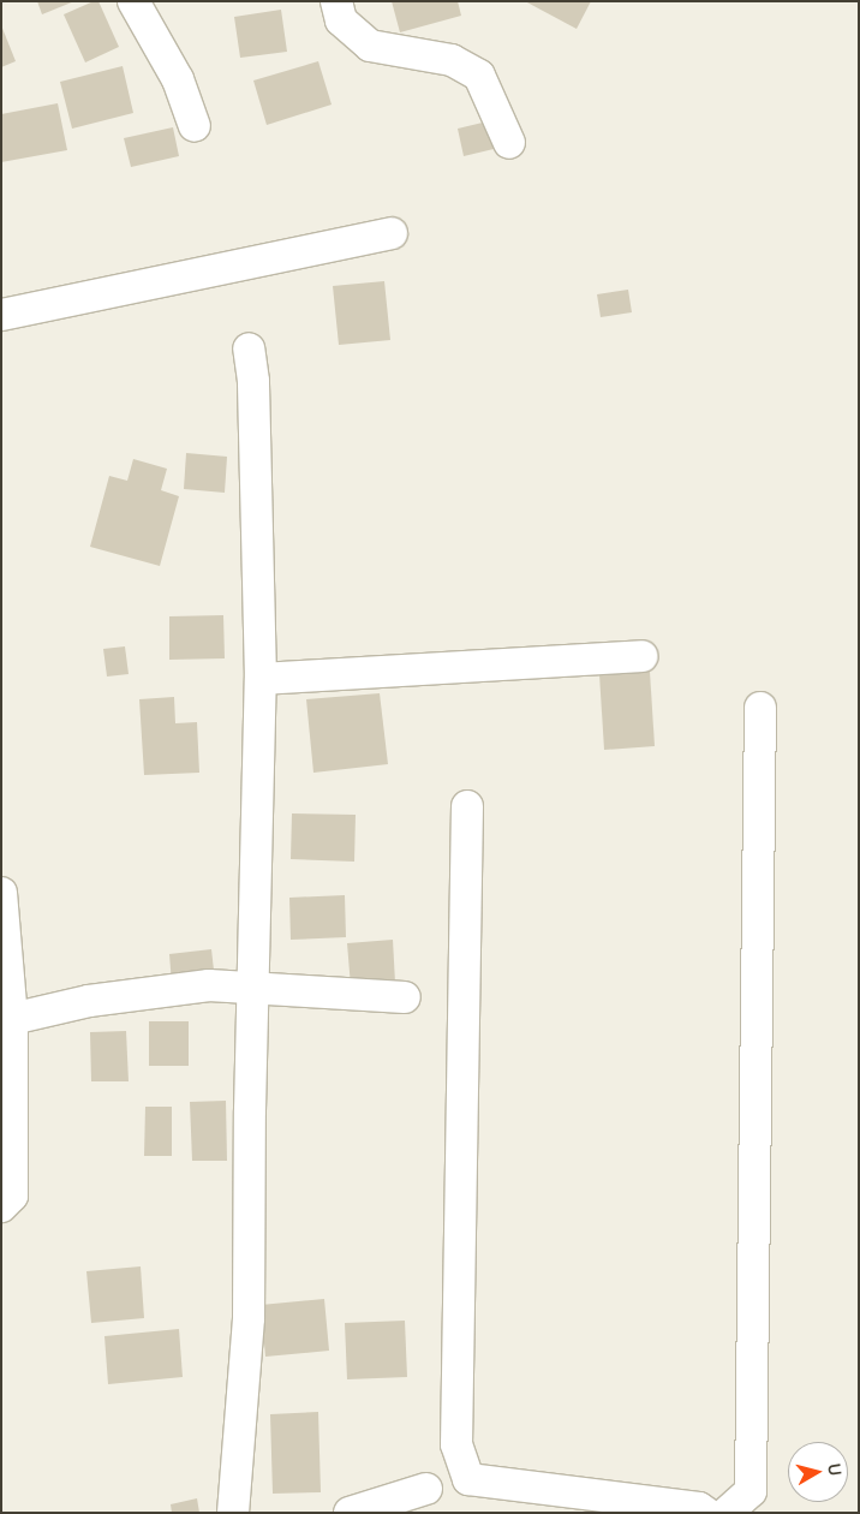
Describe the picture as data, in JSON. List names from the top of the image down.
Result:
{
  "north": "right"
}
